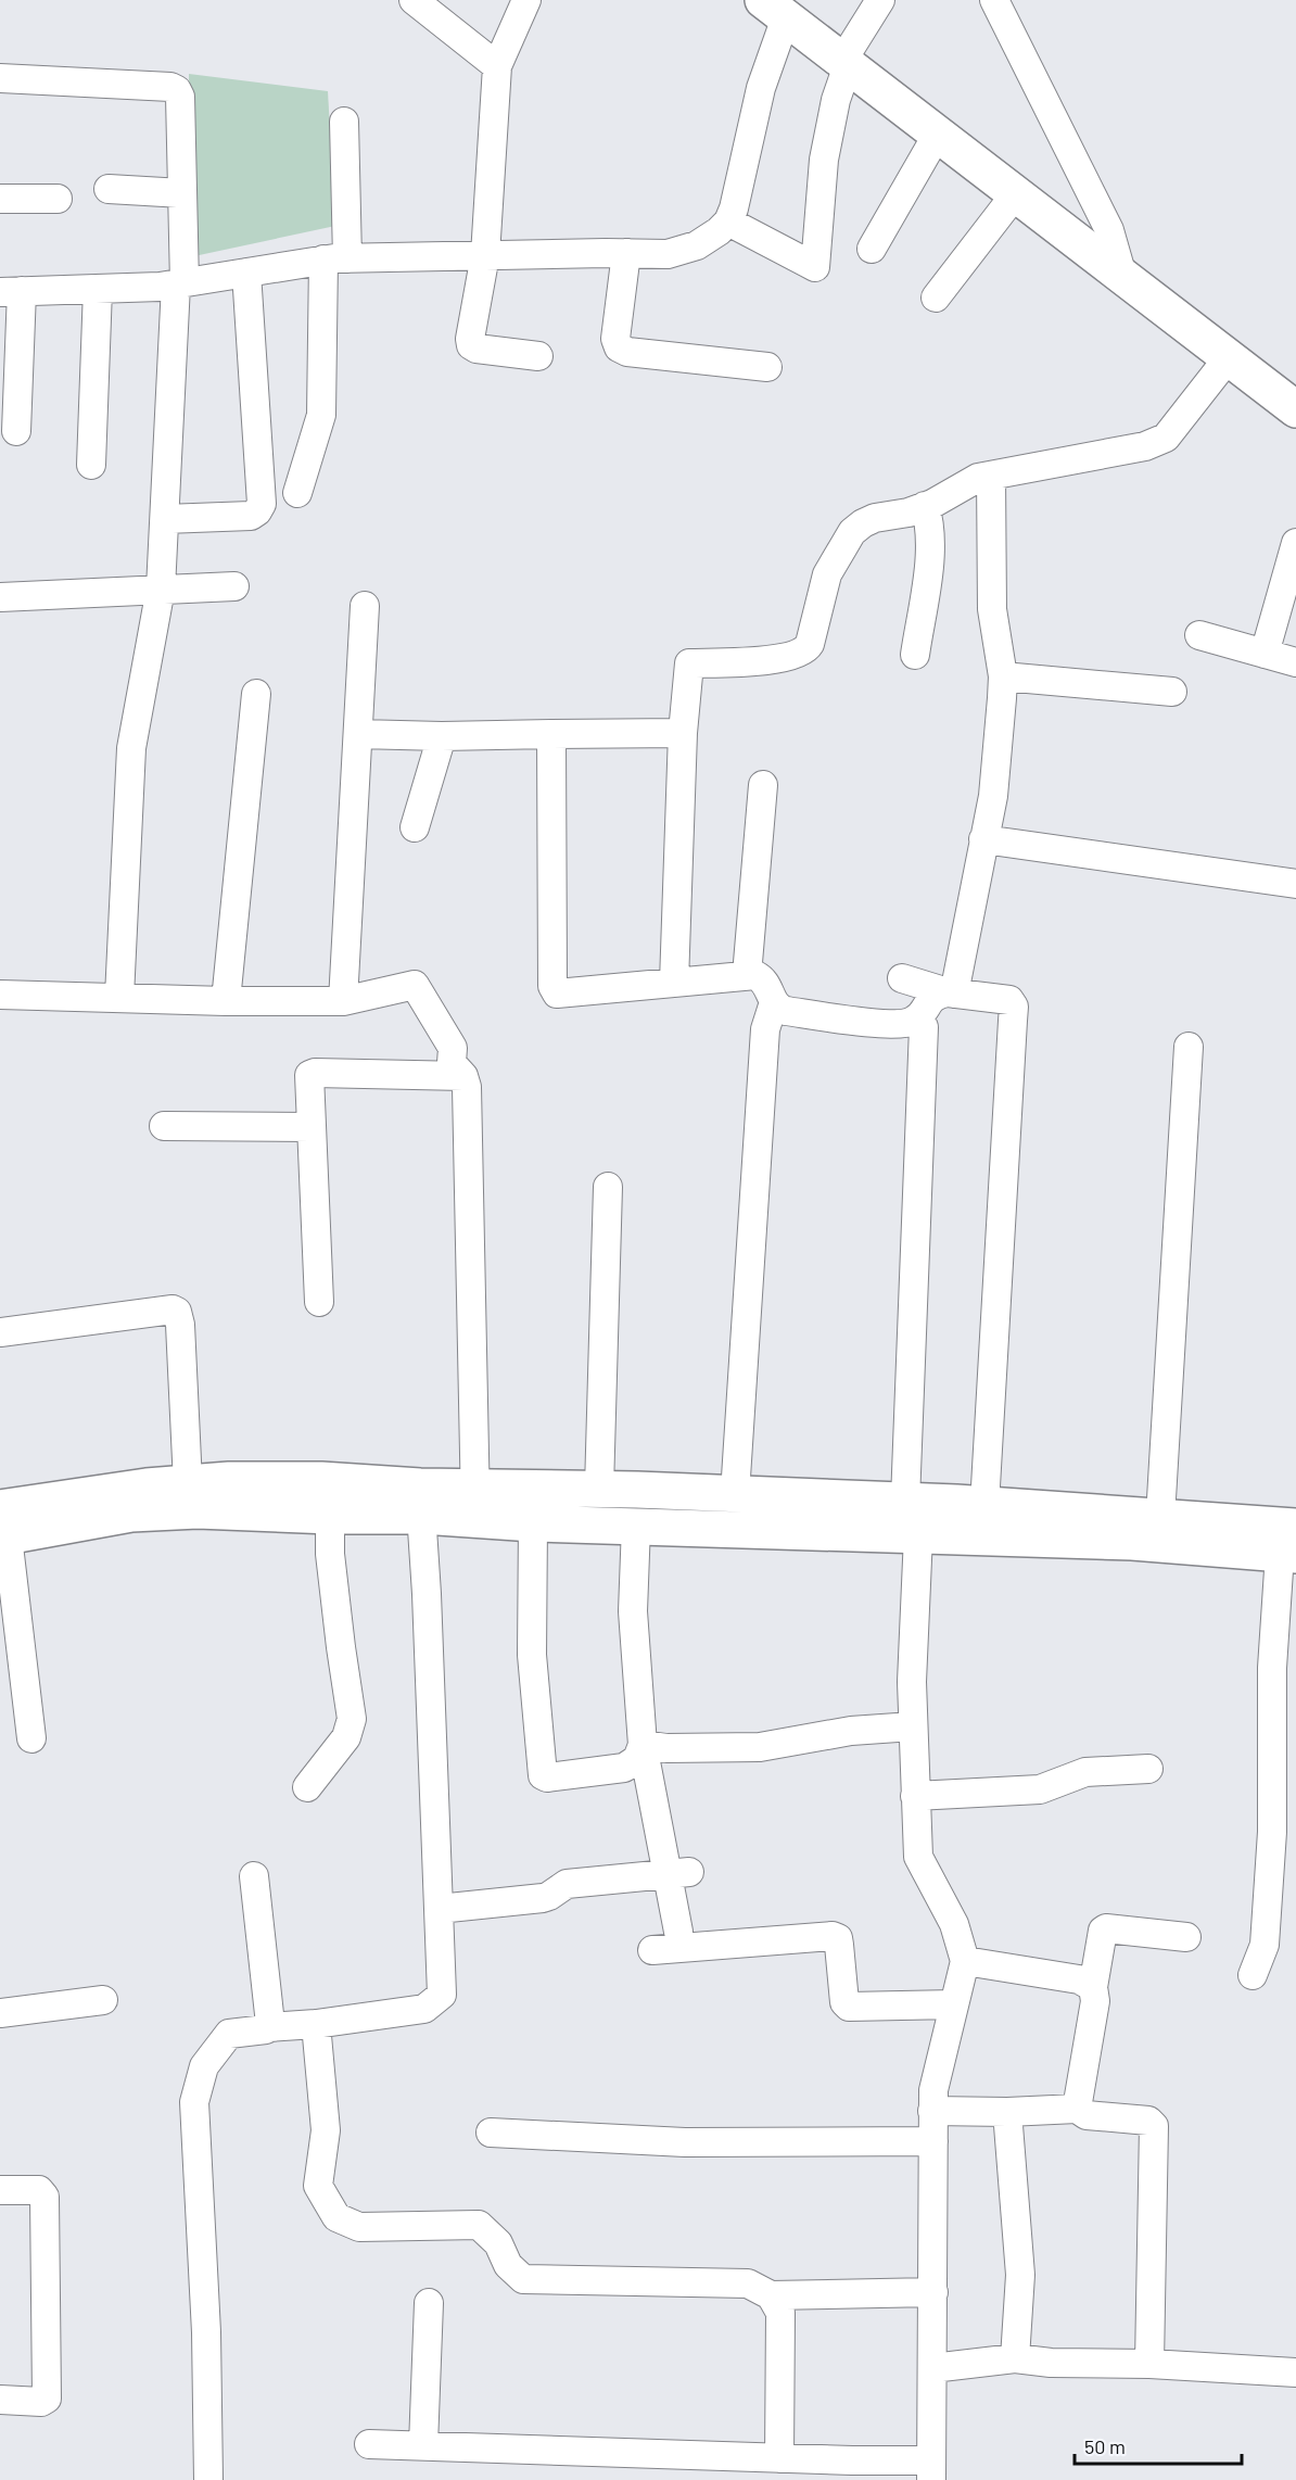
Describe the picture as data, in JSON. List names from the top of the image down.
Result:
{
  "scale_bar": "50 m"
}
